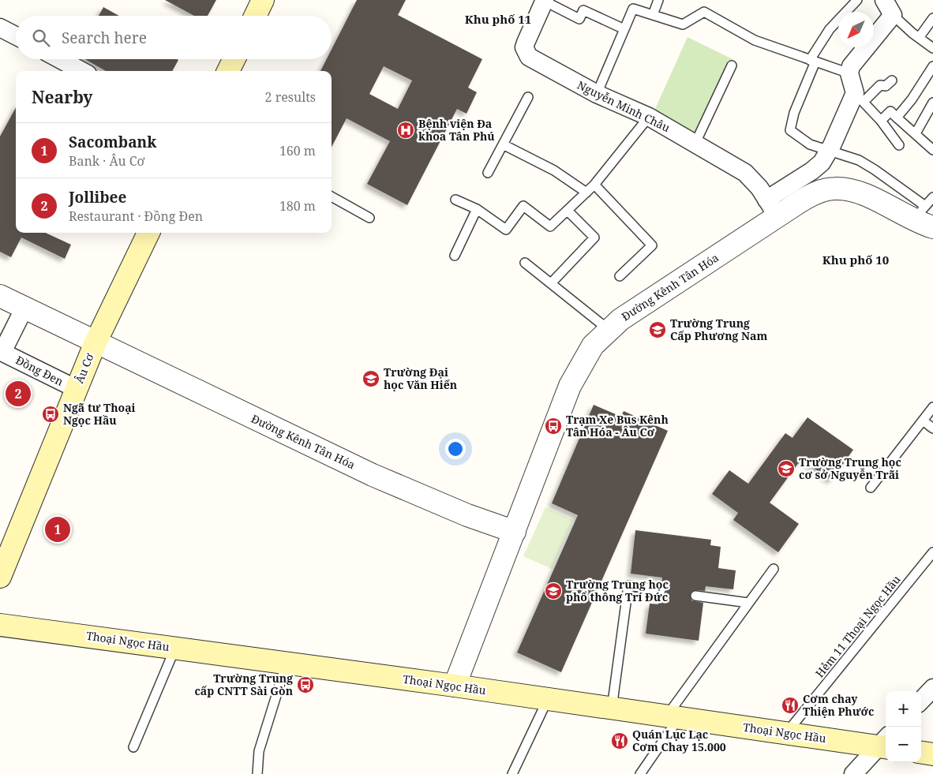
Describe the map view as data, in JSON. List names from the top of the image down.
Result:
{
  "streets": {
    "main road": ["Âu Cơ", "Thoại Ngọc Hầu"],
    "street": ["Nguyễn Minh Châu", "Đường Kênh Tân Hóa", "Đồng Đen"],
    "lane": ["Hẻm 11 Thoại Ngọc Hầu"]
  },
  "crossings": [
    ["Nguyễn Minh Châu", "Đường Kênh Tân Hóa"],
    ["Đường Kênh Tân Hóa", "Âu Cơ"],
    ["Đường Kênh Tân Hóa", "Thoại Ngọc Hầu"],
    ["Âu Cơ", "Đồng Đen"],
    ["Hẻm 11 Thoại Ngọc Hầu", "Thoại Ngọc Hầu"]
  ],
  "districts": ["Khu phố 11", "Khu phố 10"],
  "places": {
    "hospital": ["Bệnh viện Đa khoa Tân Phú"],
    "school or university": [
      "Trường Trung Cấp Phương Nam",
      "Trường Đại học Văn Hiến",
      "Trường Trung học cơ sở Nguyễn Trãi",
      "Trường Trung học phổ thông Trí Đức"
    ],
    "bus stop": ["Ngã tư Thoại Ngọc Hầu", "Trạm Xe Bus Kênh Tân Hóa - Âu Cơ", "Trường Trung cấp CNTT Sài Gòn"],
    "restaurant": ["Cơm chay Thiện Phước", "Quán Lục Lạc Cơm Chay 15.000"]
  },
  "north": "bottom left",
  "page": {
    "search": "Search here",
    "heading": ["Nearby", "2 results"],
    "list": [
      {
        "mark": "1",
        "name": "Sacombank",
        "note": "Bank · Âu Cơ",
        "value": "160 m"
      },
      {
        "mark": "2",
        "name": "Jollibee",
        "note": "Restaurant · Đồng Đen",
        "value": "180 m"
      }
    ],
    "pins": ["2", "1"],
    "map_buttons": ["+", "−"]
  }
}
